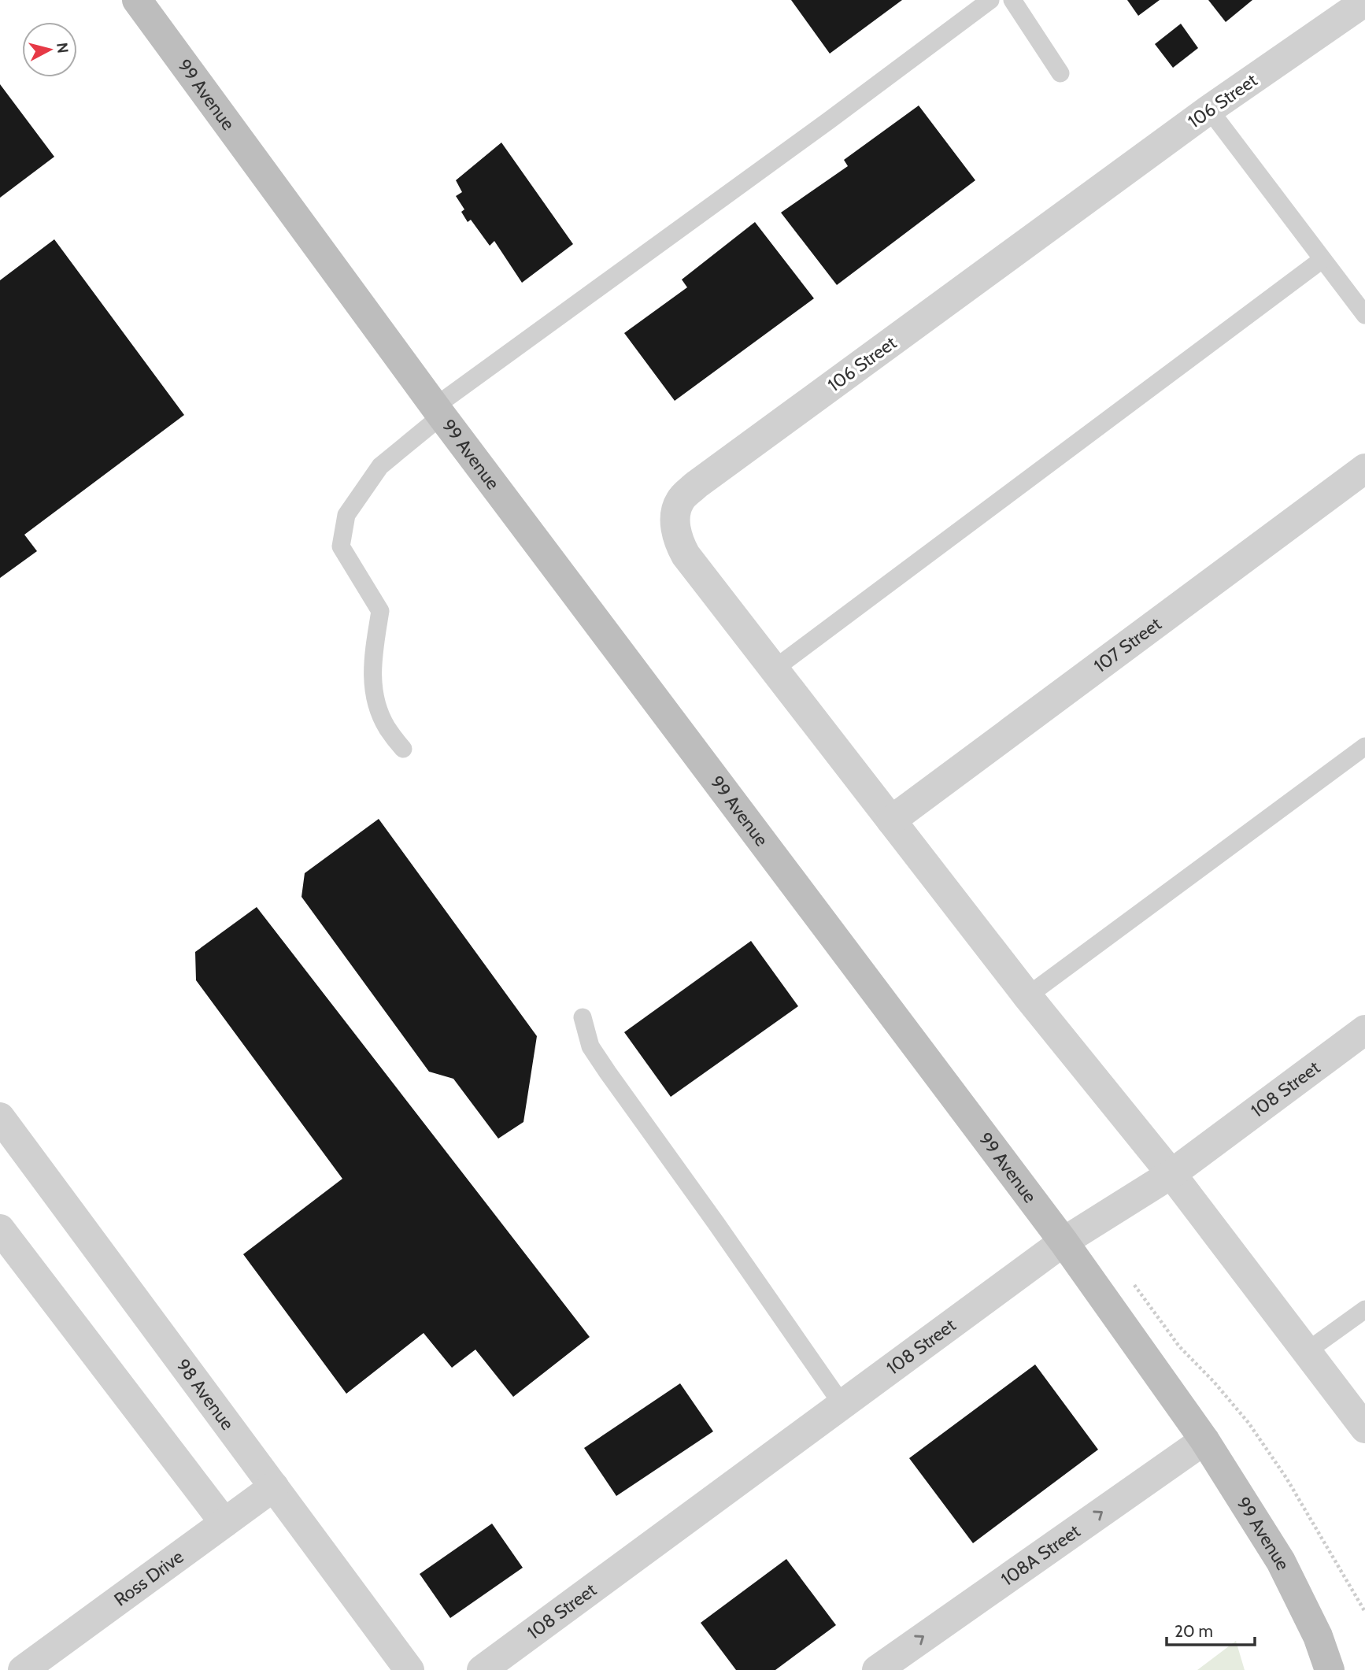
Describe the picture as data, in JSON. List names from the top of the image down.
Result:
{
  "streets": {
    "main road": ["99 Avenue"],
    "street": [
      "106 Street",
      "107 Street",
      "108 Street",
      "98 Avenue",
      "108A Street",
      "Ross Drive"
    ]
  },
  "crossings": [
    ["99 Avenue", "108 Street"],
    ["99 Avenue", "108A Street"],
    ["106 Street", "107 Street"],
    ["106 Street", "108 Street"],
    ["98 Avenue", "Ross Drive"]
  ],
  "one_way": ["108A Street"],
  "scale_bar": "20 m",
  "north": "right"
}
